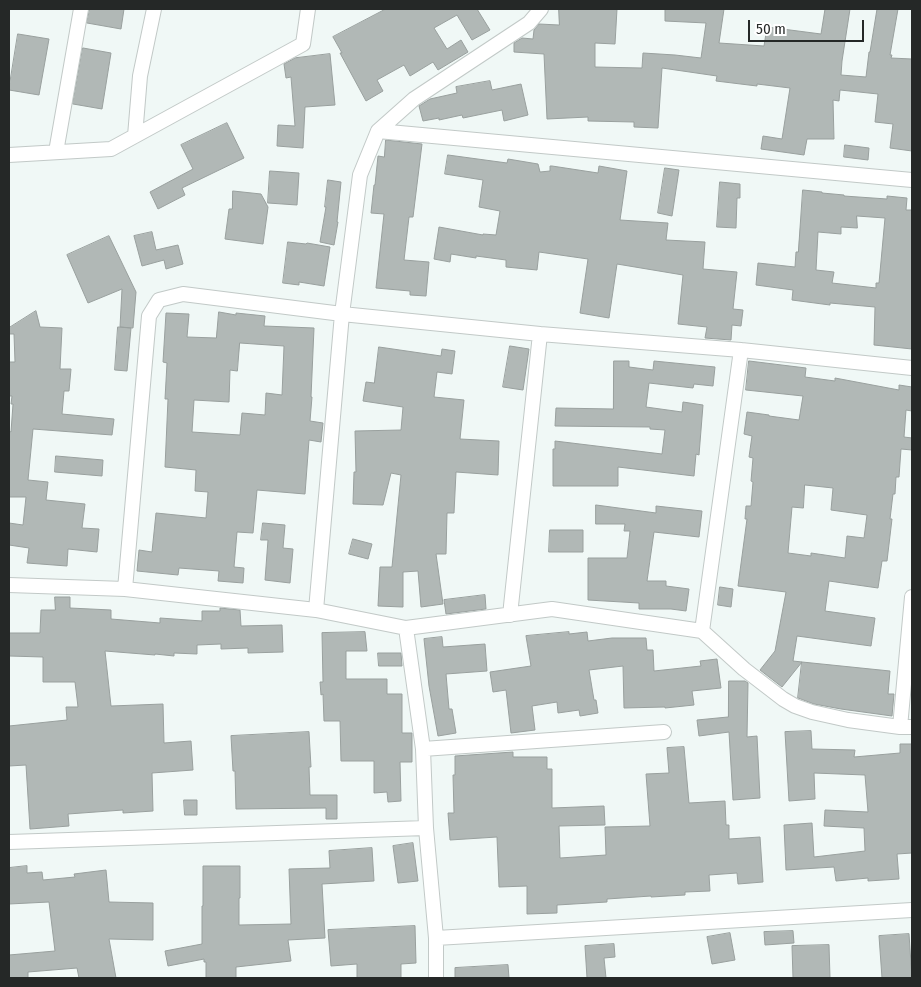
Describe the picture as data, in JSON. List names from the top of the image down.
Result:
{
  "scale_bar": "50 m"
}
